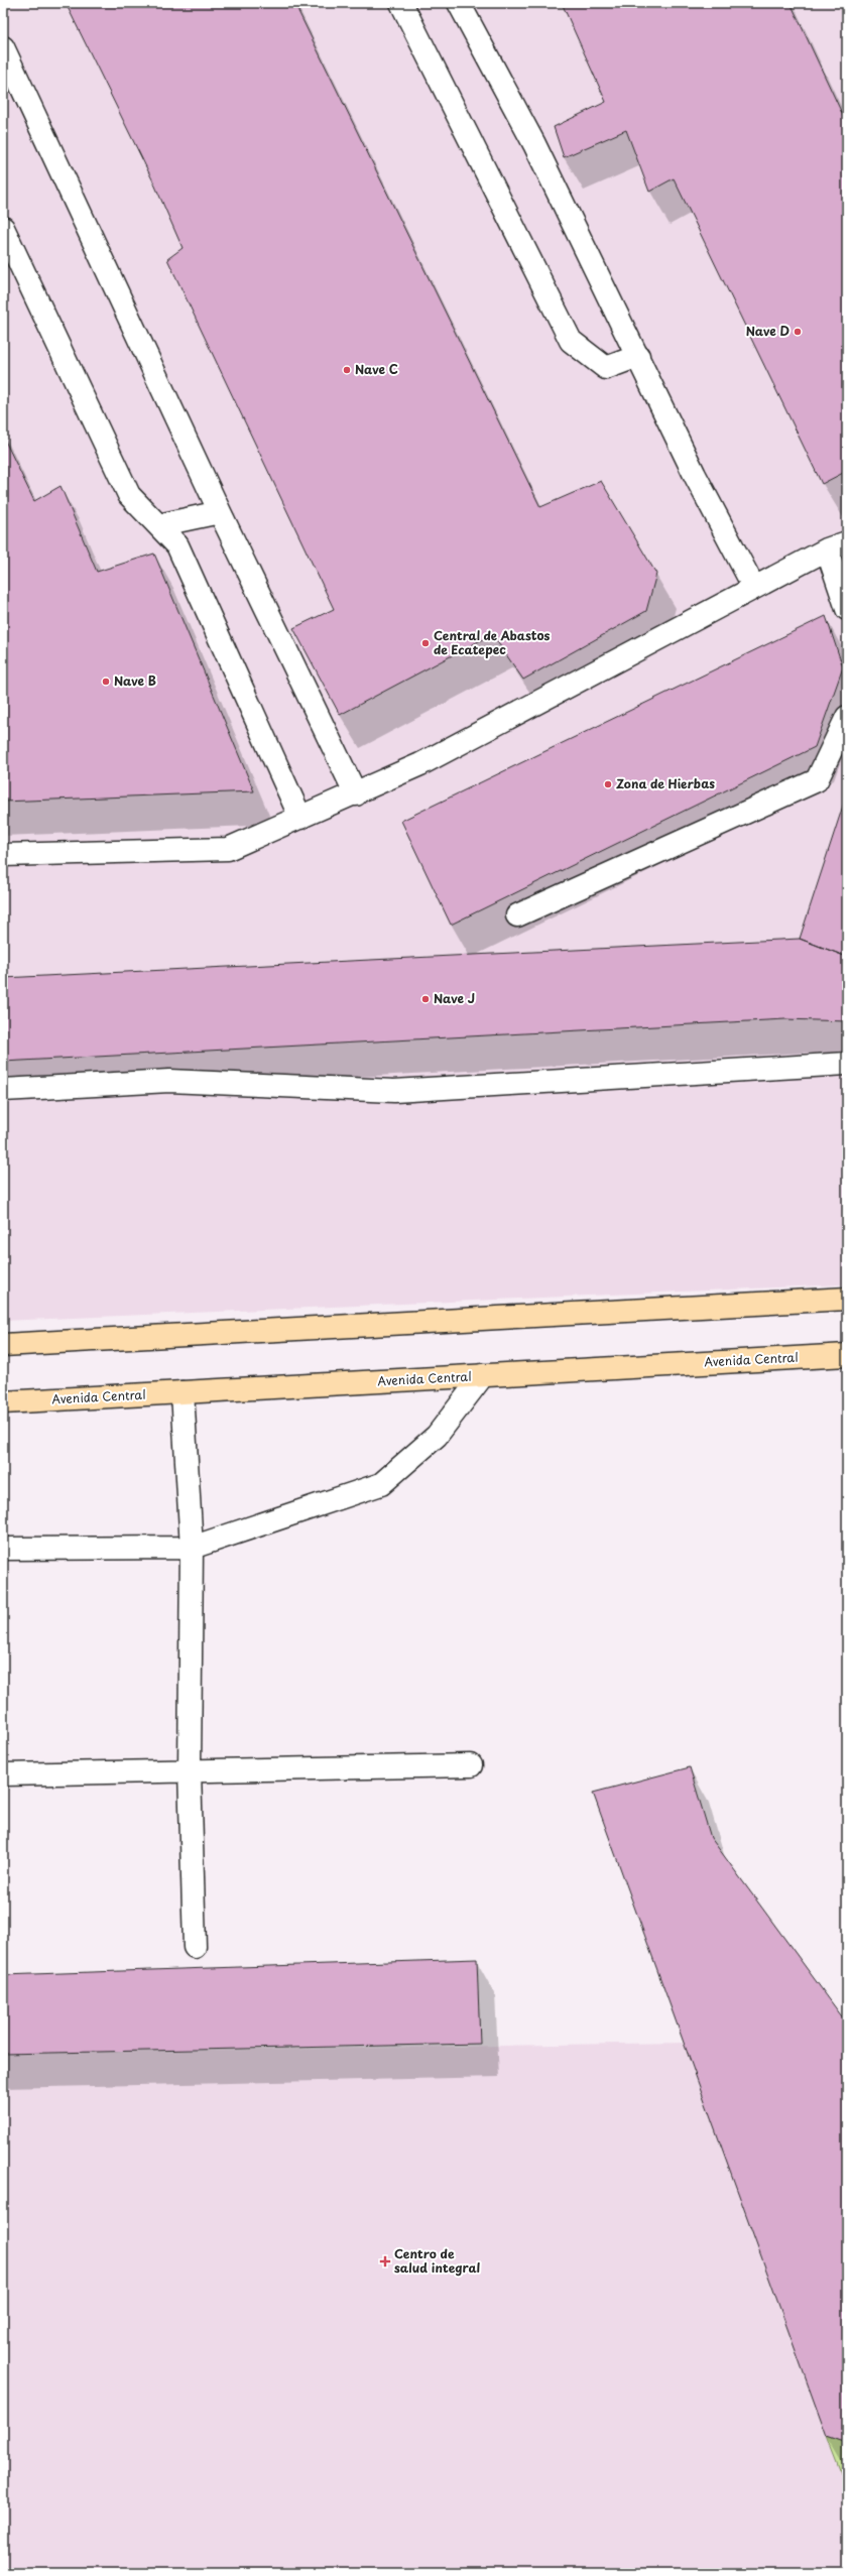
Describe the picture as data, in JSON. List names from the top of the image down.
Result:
{
  "streets": {
    "highway": ["Avenida Central"]
  },
  "places": {
    "other": [
      "Nave D",
      "Nave C",
      "Central de Abastos de Ecatepec",
      "Nave B",
      "Zona de Hierbas",
      "Nave J"
    ],
    "health": ["Centro de salud integral"]
  }
}
